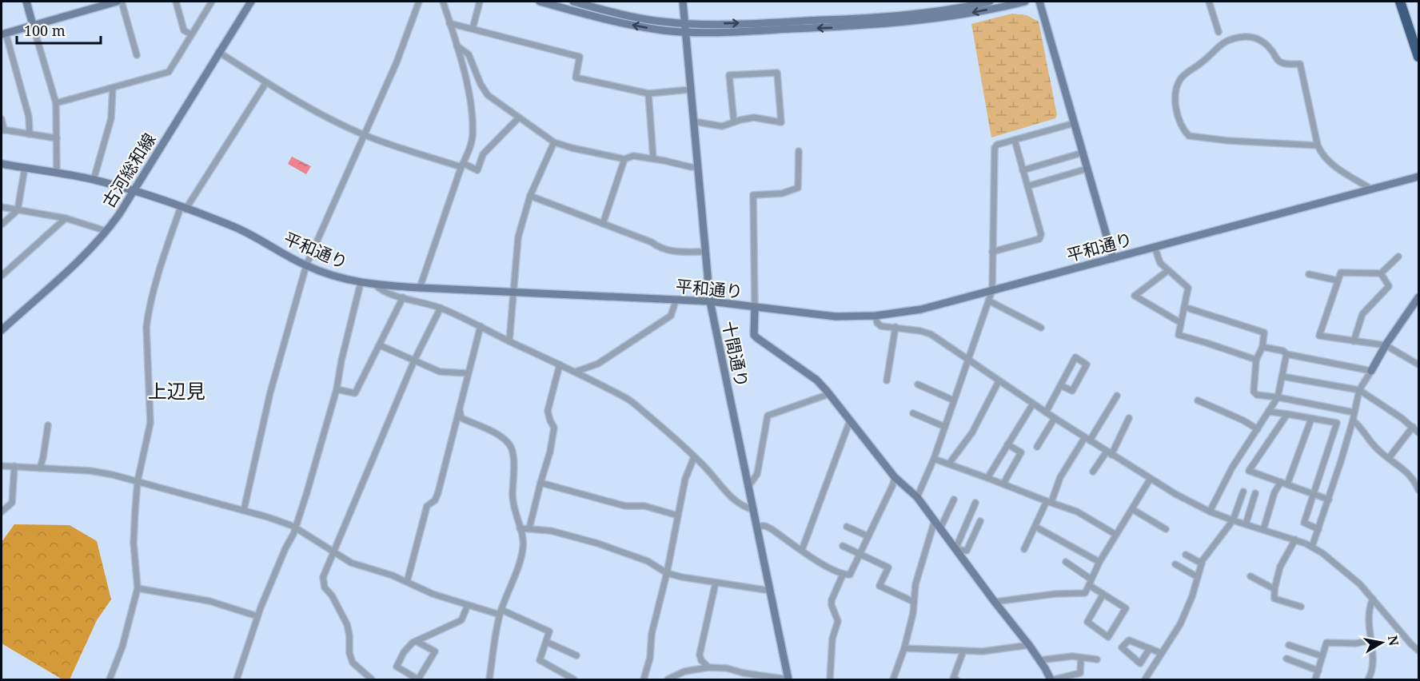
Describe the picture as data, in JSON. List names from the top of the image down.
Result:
{
  "streets": {
    "street": ["古河総和線", "平和通り", "十間通り"]
  },
  "crossings": [
    ["古河総和線", "平和通り"],
    ["平和通り", "十間通り"]
  ],
  "districts": ["上辺見"],
  "scale_bar": "100 m",
  "north": "right"
}
